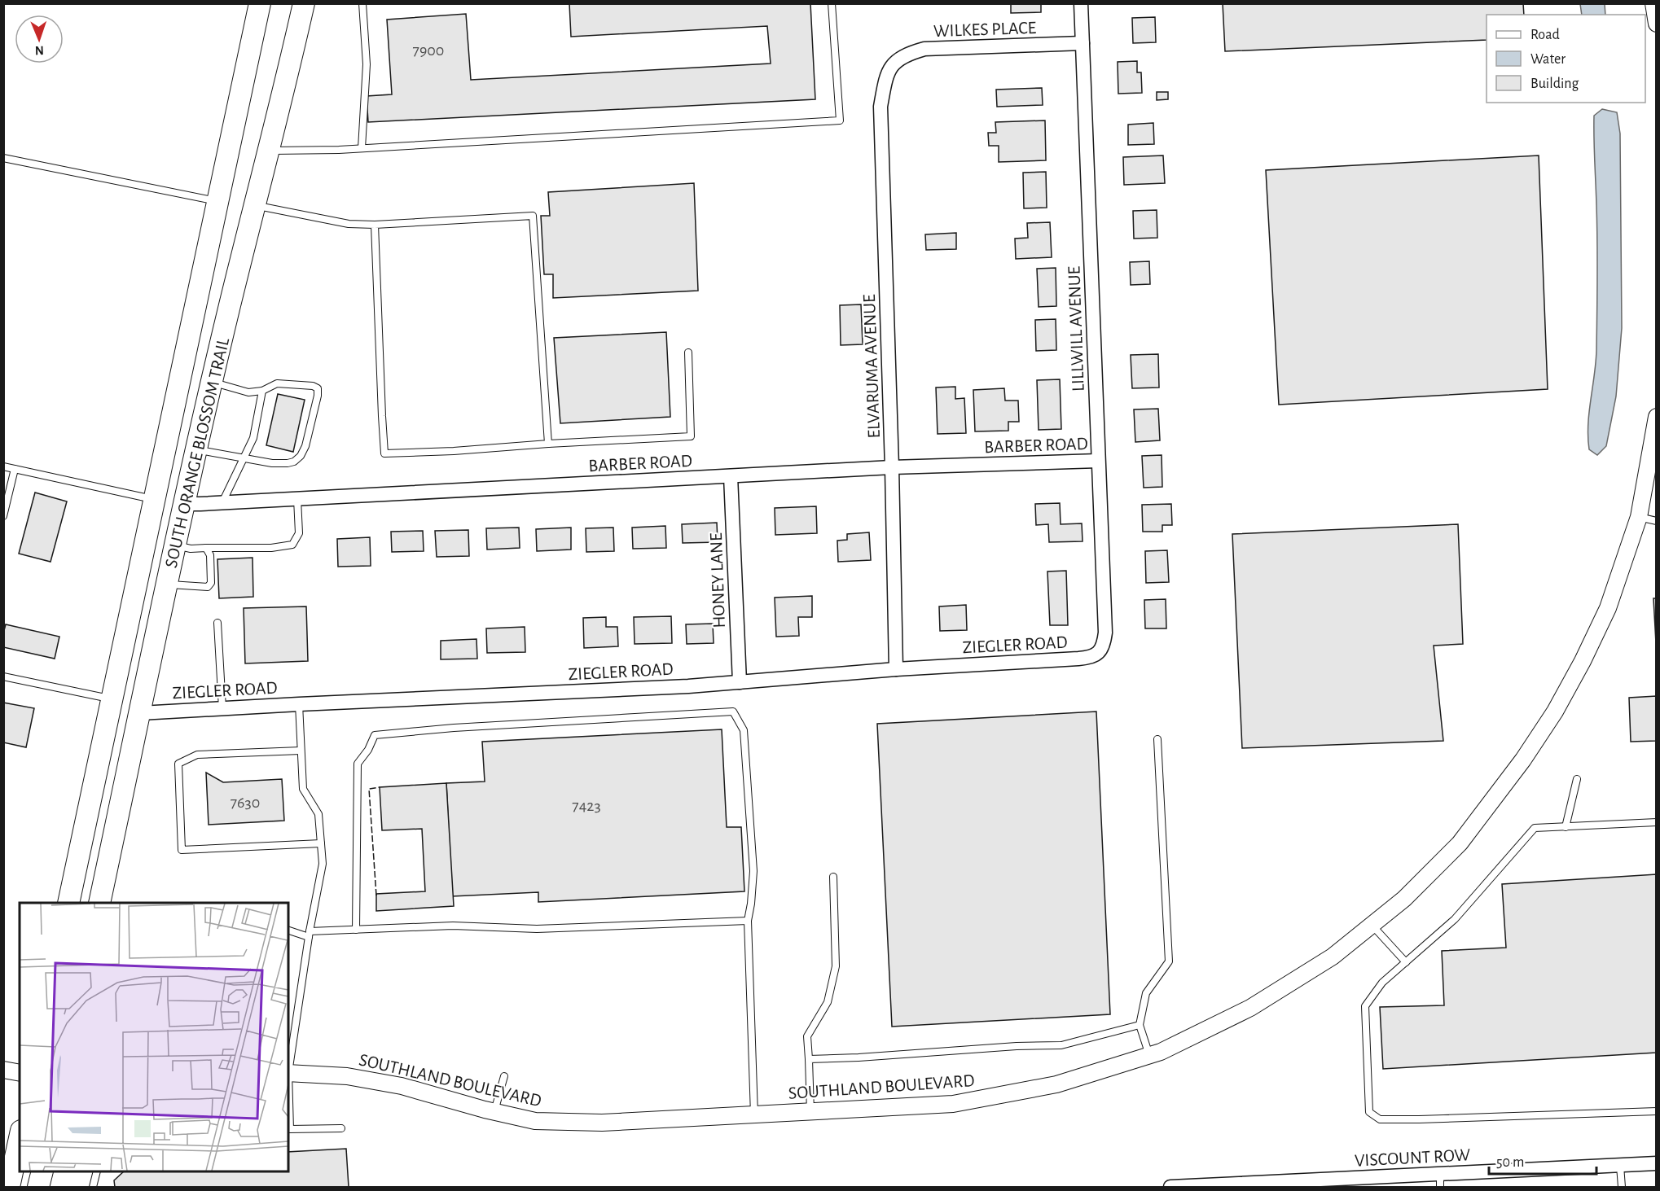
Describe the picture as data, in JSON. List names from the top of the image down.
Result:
{
  "streets": {
    "main road": ["SOUTH ORANGE BLOSSOM TRAIL"],
    "street": [
      "WILKES PLACE",
      "LILLWILL AVENUE",
      "ELVARUMA AVENUE",
      "BARBER ROAD",
      "HONEY LANE",
      "ZIEGLER ROAD",
      "SOUTHLAND BOULEVARD",
      "VISCOUNT ROW"
    ]
  },
  "crossings": [
    ["WILKES PLACE", "LILLWILL AVENUE"],
    ["WILKES PLACE", "ELVARUMA AVENUE"],
    ["LILLWILL AVENUE", "BARBER ROAD"],
    ["LILLWILL AVENUE", "ZIEGLER ROAD"],
    ["ELVARUMA AVENUE", "BARBER ROAD"],
    ["ELVARUMA AVENUE", "ZIEGLER ROAD"],
    ["BARBER ROAD", "SOUTH ORANGE BLOSSOM TRAIL"],
    ["BARBER ROAD", "HONEY LANE"],
    ["SOUTH ORANGE BLOSSOM TRAIL", "ZIEGLER ROAD"],
    ["HONEY LANE", "ZIEGLER ROAD"]
  ],
  "house_numbers": ["7900", "7630", "7423"],
  "legend": ["Road", "Water", "Building"],
  "scale_bar": "50 m",
  "north": "bottom"
}
